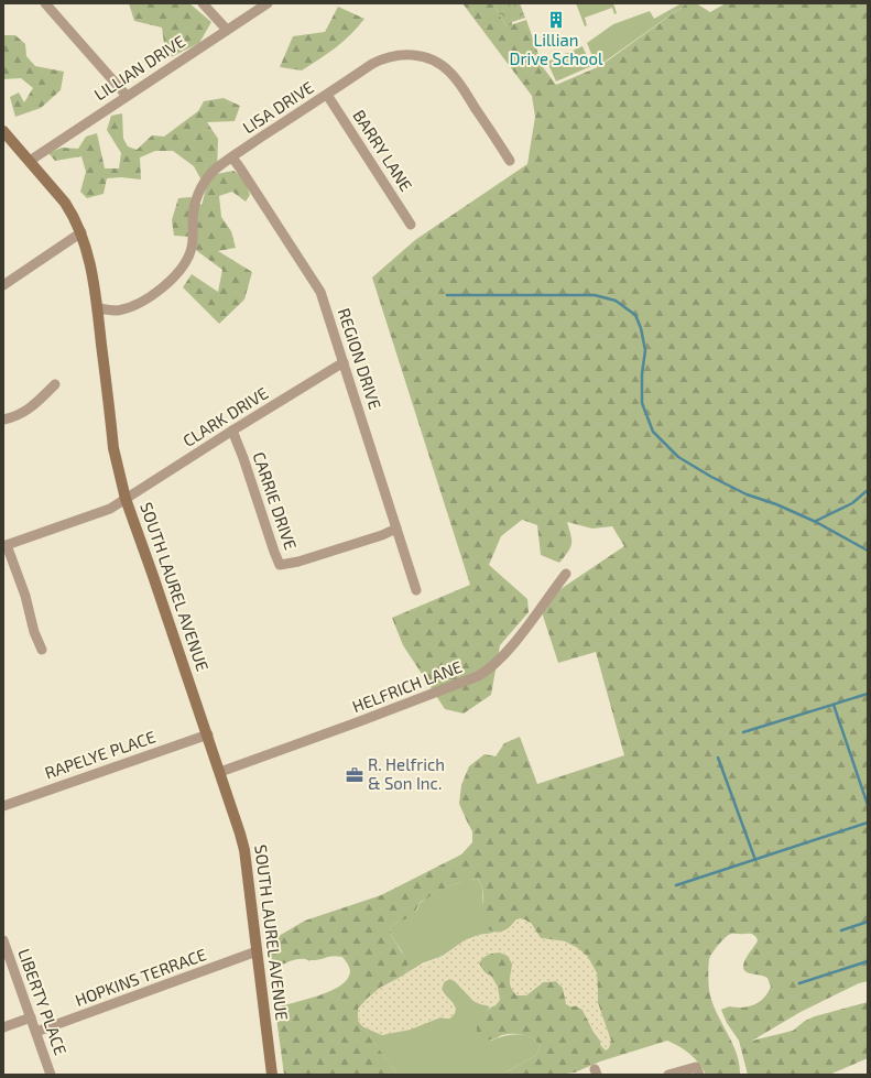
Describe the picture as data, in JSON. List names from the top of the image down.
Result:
{
  "streets": {
    "street": [
      "LILLIAN DRIVE",
      "LISA DRIVE",
      "BARRY LANE",
      "REGION DRIVE",
      "CLARK DRIVE",
      "CARRIE DRIVE",
      "SOUTH LAUREL AVENUE",
      "HELFRICH LANE",
      "RAPELYE PLACE",
      "HOPKINS TERRACE",
      "LIBERTY PLACE"
    ]
  },
  "crossings": [
    ["LILLIAN DRIVE", "SOUTH LAUREL AVENUE"],
    ["LISA DRIVE", "BARRY LANE"],
    ["LISA DRIVE", "REGION DRIVE"],
    ["LISA DRIVE", "SOUTH LAUREL AVENUE"],
    ["REGION DRIVE", "CLARK DRIVE"],
    ["REGION DRIVE", "CARRIE DRIVE"],
    ["CLARK DRIVE", "CARRIE DRIVE"],
    ["CLARK DRIVE", "SOUTH LAUREL AVENUE"],
    ["SOUTH LAUREL AVENUE", "HELFRICH LANE"],
    ["SOUTH LAUREL AVENUE", "RAPELYE PLACE"],
    ["SOUTH LAUREL AVENUE", "HOPKINS TERRACE"],
    ["HOPKINS TERRACE", "LIBERTY PLACE"]
  ],
  "places": {
    "building": ["Lillian Drive School"],
    "office": ["R. Helfrich & Son Inc."]
  }
}
